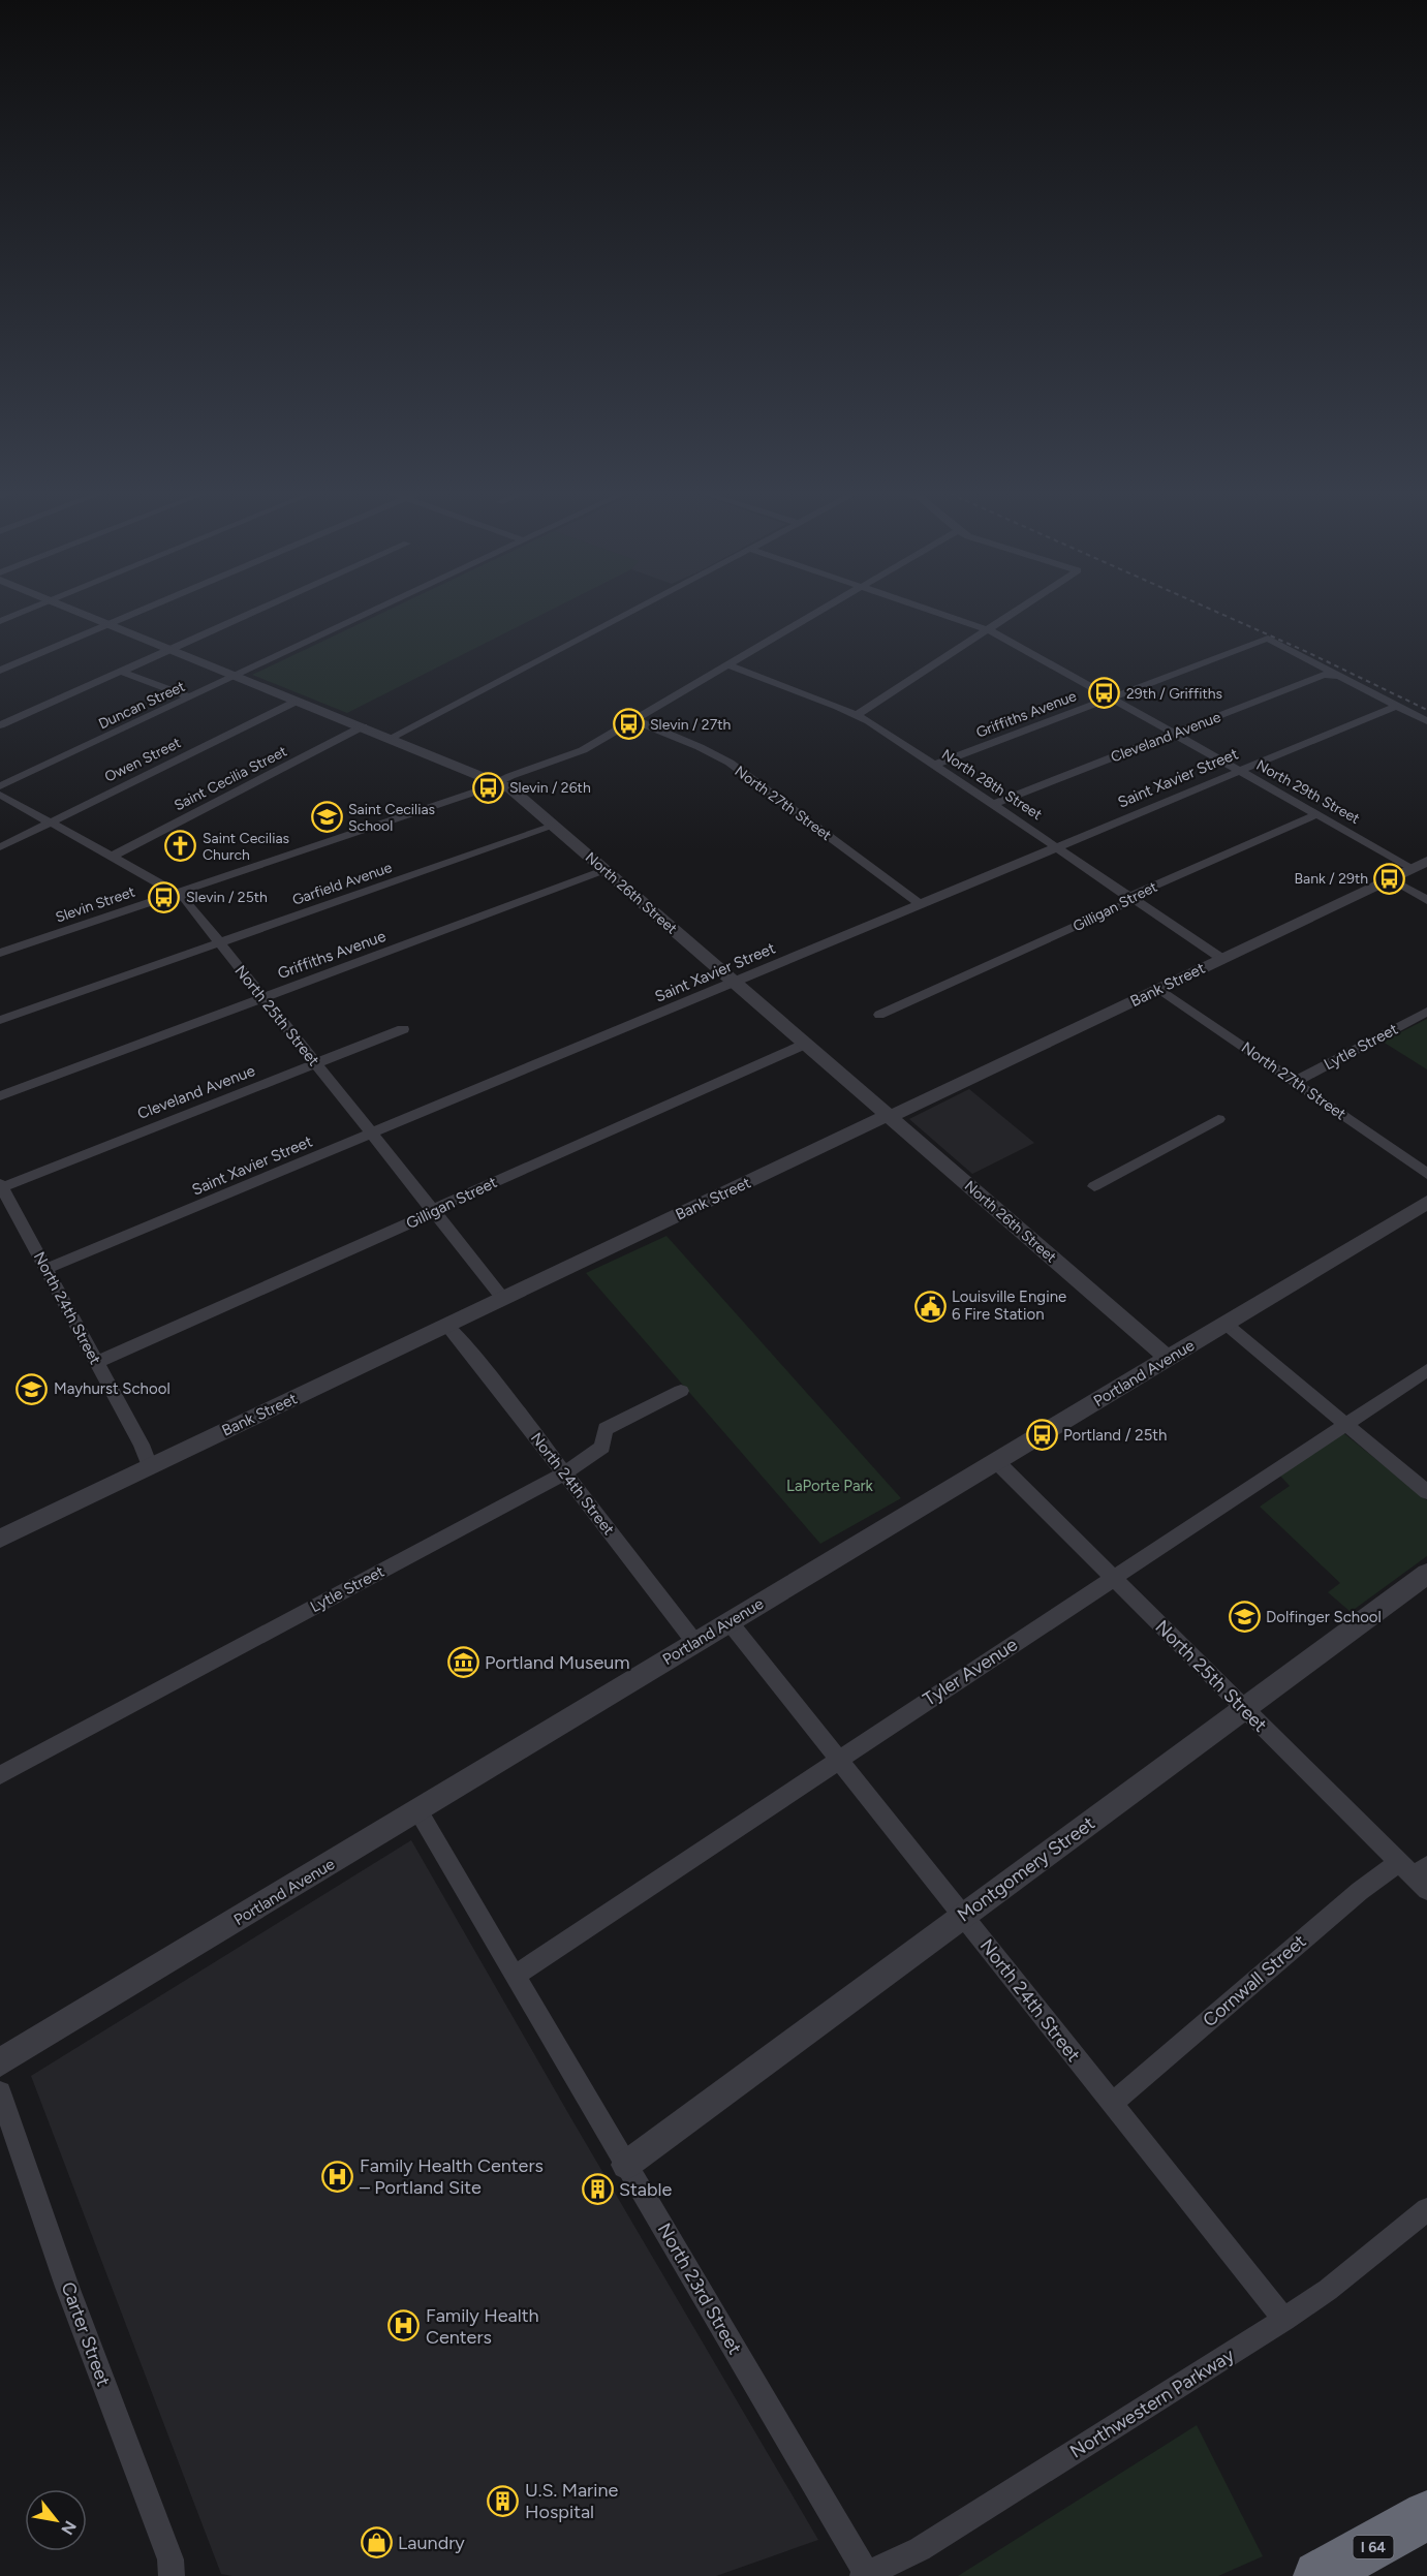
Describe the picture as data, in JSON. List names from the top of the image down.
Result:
{
  "streets": {
    "highway": ["I 64"],
    "street": [
      "Duncan Street",
      "Griffiths Avenue",
      "Cleveland Avenue",
      "Owen Street",
      "Saint Cecilia Street",
      "Saint Xavier Street",
      "North 28th Street",
      "North 29th Street",
      "North 27th Street",
      "Garfield Avenue",
      "North 26th Street",
      "Slevin Street",
      "Gilligan Street",
      "Bank Street",
      "North 25th Street",
      "Lytle Street",
      "North 24th Street",
      "Portland Avenue",
      "Tyler Avenue",
      "Montgomery Street",
      "Cornwall Street",
      "North 23rd Street",
      "Carter Street",
      "Northwestern Parkway"
    ]
  },
  "crossings": [
    ["Duncan Street", "North 26th Street"],
    ["Griffiths Avenue", "Cleveland Avenue"],
    ["Griffiths Avenue", "North 28th Street"],
    ["Griffiths Avenue", "North 29th Street"],
    ["Griffiths Avenue", "North 26th Street"],
    ["Griffiths Avenue", "North 25th Street"],
    ["Cleveland Avenue", "North 28th Street"],
    ["Cleveland Avenue", "North 29th Street"],
    ["Cleveland Avenue", "North 25th Street"],
    ["Cleveland Avenue", "North 24th Street"],
    ["Owen Street", "North 26th Street"],
    ["Owen Street", "North 25th Street"],
    ["Saint Cecilia Street", "North 26th Street"],
    ["Saint Cecilia Street", "North 25th Street"],
    ["Saint Xavier Street", "North 28th Street"],
    ["Saint Xavier Street", "North 29th Street"],
    ["Saint Xavier Street", "North 27th Street"],
    ["Saint Xavier Street", "North 26th Street"],
    ["Saint Xavier Street", "North 25th Street"],
    ["Saint Xavier Street", "North 24th Street"],
    ["North 28th Street", "Slevin Street"],
    ["North 28th Street", "Gilligan Street"],
    ["North 28th Street", "Bank Street"],
    ["North 29th Street", "Gilligan Street"],
    ["North 29th Street", "Bank Street"],
    ["North 27th Street", "Slevin Street"],
    ["North 27th Street", "Bank Street"],
    ["North 27th Street", "Lytle Street"],
    ["Garfield Avenue", "North 26th Street"],
    ["Garfield Avenue", "North 25th Street"],
    ["North 26th Street", "Slevin Street"],
    ["North 26th Street", "Gilligan Street"],
    ["North 26th Street", "Bank Street"],
    ["North 26th Street", "Portland Avenue"],
    ["Slevin Street", "North 25th Street"],
    ["Gilligan Street", "North 25th Street"],
    ["Gilligan Street", "North 24th Street"],
    ["Bank Street", "North 25th Street"],
    ["Bank Street", "North 24th Street"],
    ["North 25th Street", "Portland Avenue"],
    ["North 25th Street", "Tyler Avenue"],
    ["North 25th Street", "Montgomery Street"],
    ["North 25th Street", "Cornwall Street"],
    ["Lytle Street", "North 24th Street"],
    ["North 24th Street", "Portland Avenue"],
    ["North 24th Street", "Tyler Avenue"],
    ["North 24th Street", "Montgomery Street"],
    ["North 24th Street", "Cornwall Street"],
    ["North 24th Street", "Northwestern Parkway"],
    ["Portland Avenue", "North 23rd Street"],
    ["Tyler Avenue", "North 23rd Street"],
    ["Montgomery Street", "North 23rd Street"],
    ["North 23rd Street", "Northwestern Parkway"]
  ],
  "parks": ["LaPorte Park"],
  "places": {
    "bus stop": [
      "29th / Griffiths",
      "Slevin / 27th",
      "Slevin / 26th",
      "Bank / 29th",
      "Slevin / 25th",
      "Portland / 25th"
    ],
    "school or university": ["Saint Cecilias School", "Mayhurst School", "Dolfinger School"],
    "church": ["Saint Cecilias Church"],
    "public building": ["Louisville Engine 6 Fire Station"],
    "museum": ["Portland Museum"],
    "hospital": ["Family Health Centers – Portland Site", "Family Health Centers"],
    "building": ["Stable", "U.S. Marine Hospital"],
    "shop": ["Laundry"]
  },
  "north": "bottom right"
}
